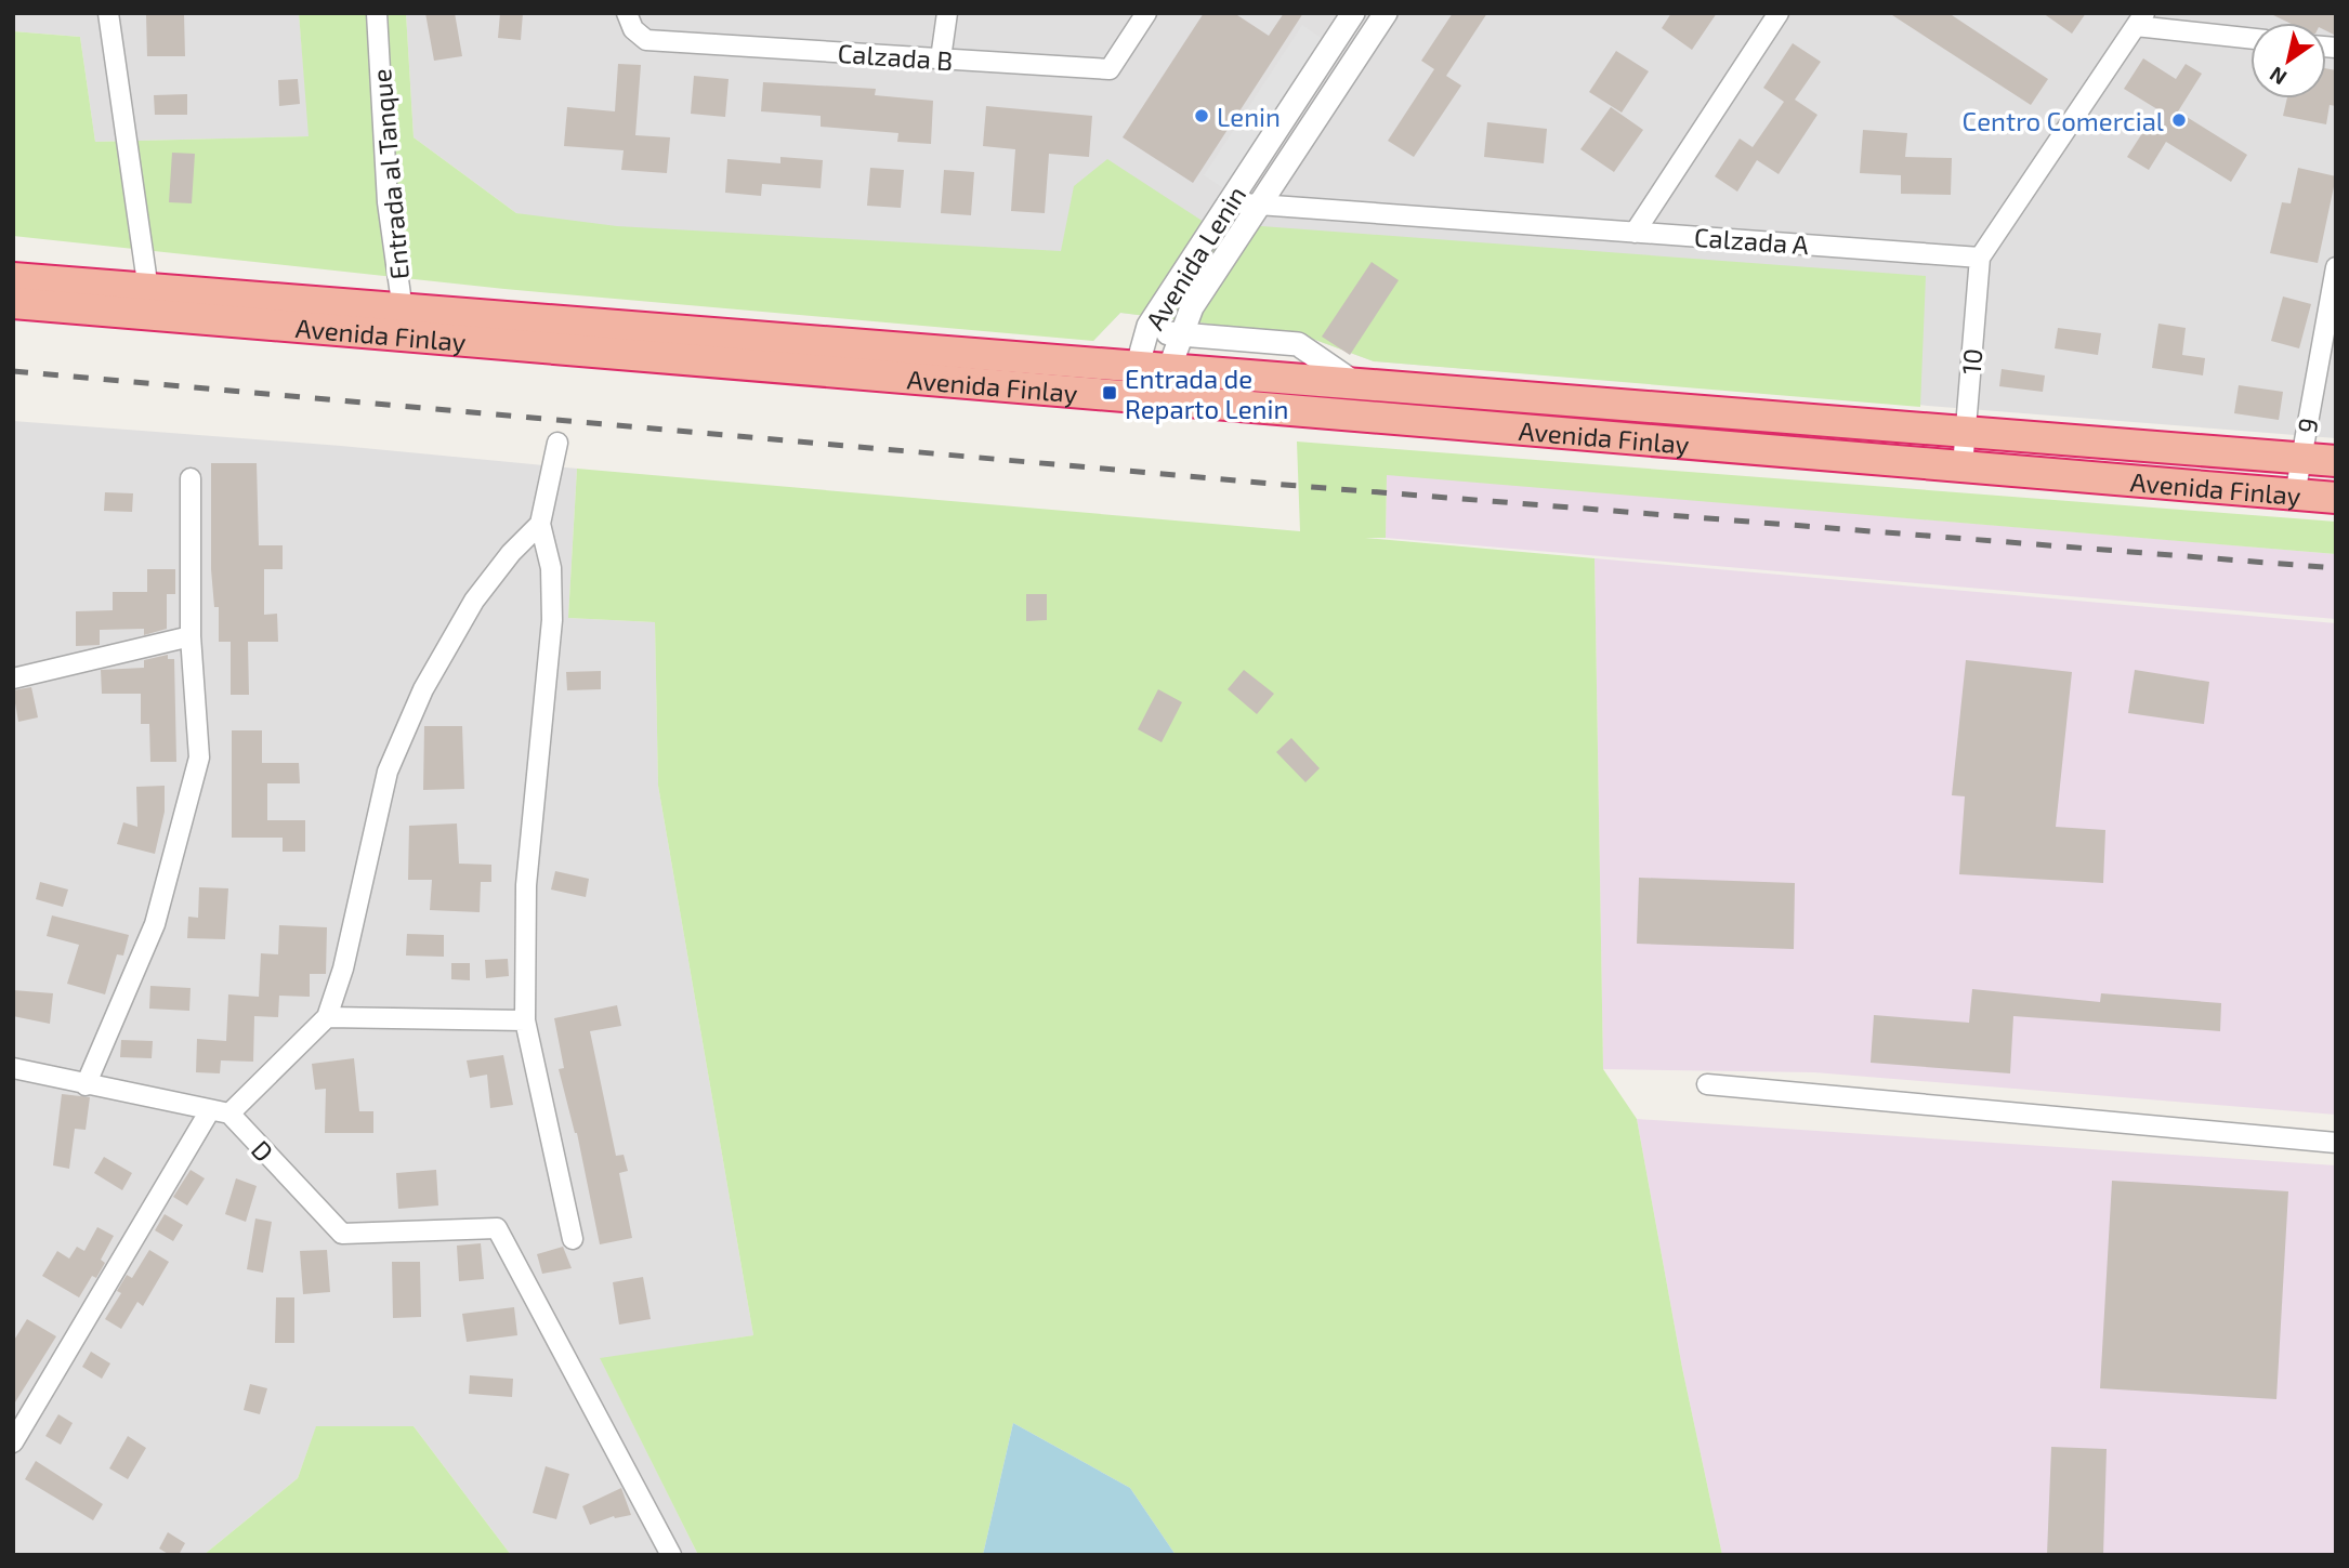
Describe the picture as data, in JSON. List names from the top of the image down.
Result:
{
  "streets": {
    "highway": ["Avenida Finlay"],
    "street": [
      "Calzada B",
      "Entrada al Tanque",
      "Calzada A",
      "Avenida Lenin",
      "10",
      "9",
      "D"
    ]
  },
  "crossings": [
    ["Entrada al Tanque", "Avenida Finlay"],
    ["Calzada A", "Avenida Lenin"],
    ["Calzada A", "10"],
    ["Avenida Lenin", "Avenida Finlay"],
    ["Avenida Finlay", "10"],
    ["Avenida Finlay", "9"]
  ],
  "places": {
    "other": ["Lenin", "Centro Comercial"],
    "transit": ["Entrada de Reparto Lenin"]
  },
  "north": "bottom left"
}
